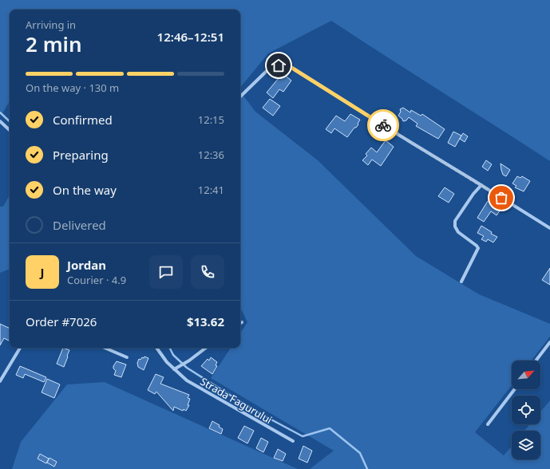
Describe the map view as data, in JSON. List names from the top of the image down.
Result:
{
  "streets": {
    "street": ["Strada Fagurului"]
  },
  "north": "top right",
  "page": {
    "heading": ["2 min", "Arriving in", "12:46–12:51"],
    "panel": [
      "Jordan",
      "Courier · 4.9",
      "Order #7026",
      "$13.62"
    ],
    "bar": "On the way · 130 m",
    "list": [
      ["Confirmed", "12:15"],
      ["Preparing", "12:36"],
      ["On the way", "12:41"],
      "Delivered"
    ],
    "round": "J"
  }
}
